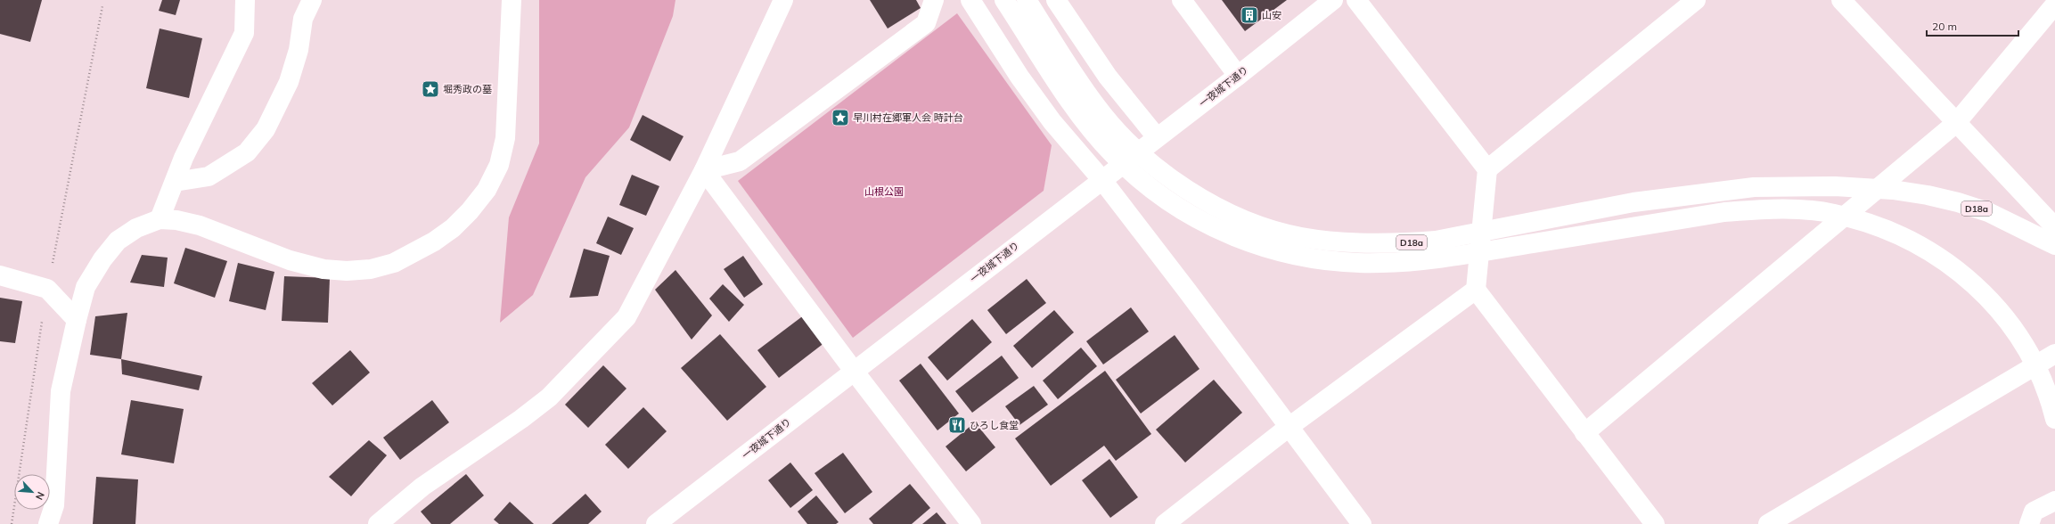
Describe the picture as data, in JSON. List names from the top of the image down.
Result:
{
  "streets": {
    "main road": ["一夜城下通り", "D18a"]
  },
  "parks": ["山根公園"],
  "places": {
    "building": ["山安"],
    "place": ["堀秀政の墓", "早川村在郷軍人会 時計台"],
    "restaurant": ["ひろし食堂"]
  },
  "scale_bar": "20 m",
  "north": "bottom right"
}
